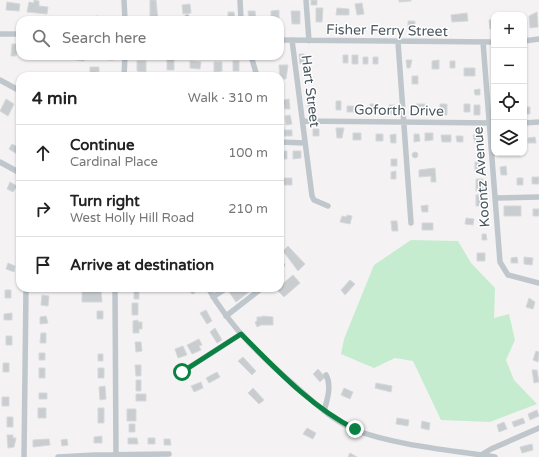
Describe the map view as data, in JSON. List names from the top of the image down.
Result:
{
  "streets": {
    "street": [
      "Fisher Ferry Street",
      "Hart Street",
      "Goforth Drive",
      "Koontz Avenue"
    ]
  },
  "crossings": [
    ["Fisher Ferry Street", "Hart Street"],
    ["Fisher Ferry Street", "Koontz Avenue"],
    ["Hart Street", "Goforth Drive"]
  ],
  "page": {
    "map_buttons": ["+", "−"],
    "search": "Search here",
    "heading": ["4 min", "Walk · 310 m"],
    "list": [
      ["Continue", "Cardinal Place", "100 m"],
      ["Turn right", "West Holly Hill Road", "210 m"],
      "Arrive at destination"
    ]
  }
}
